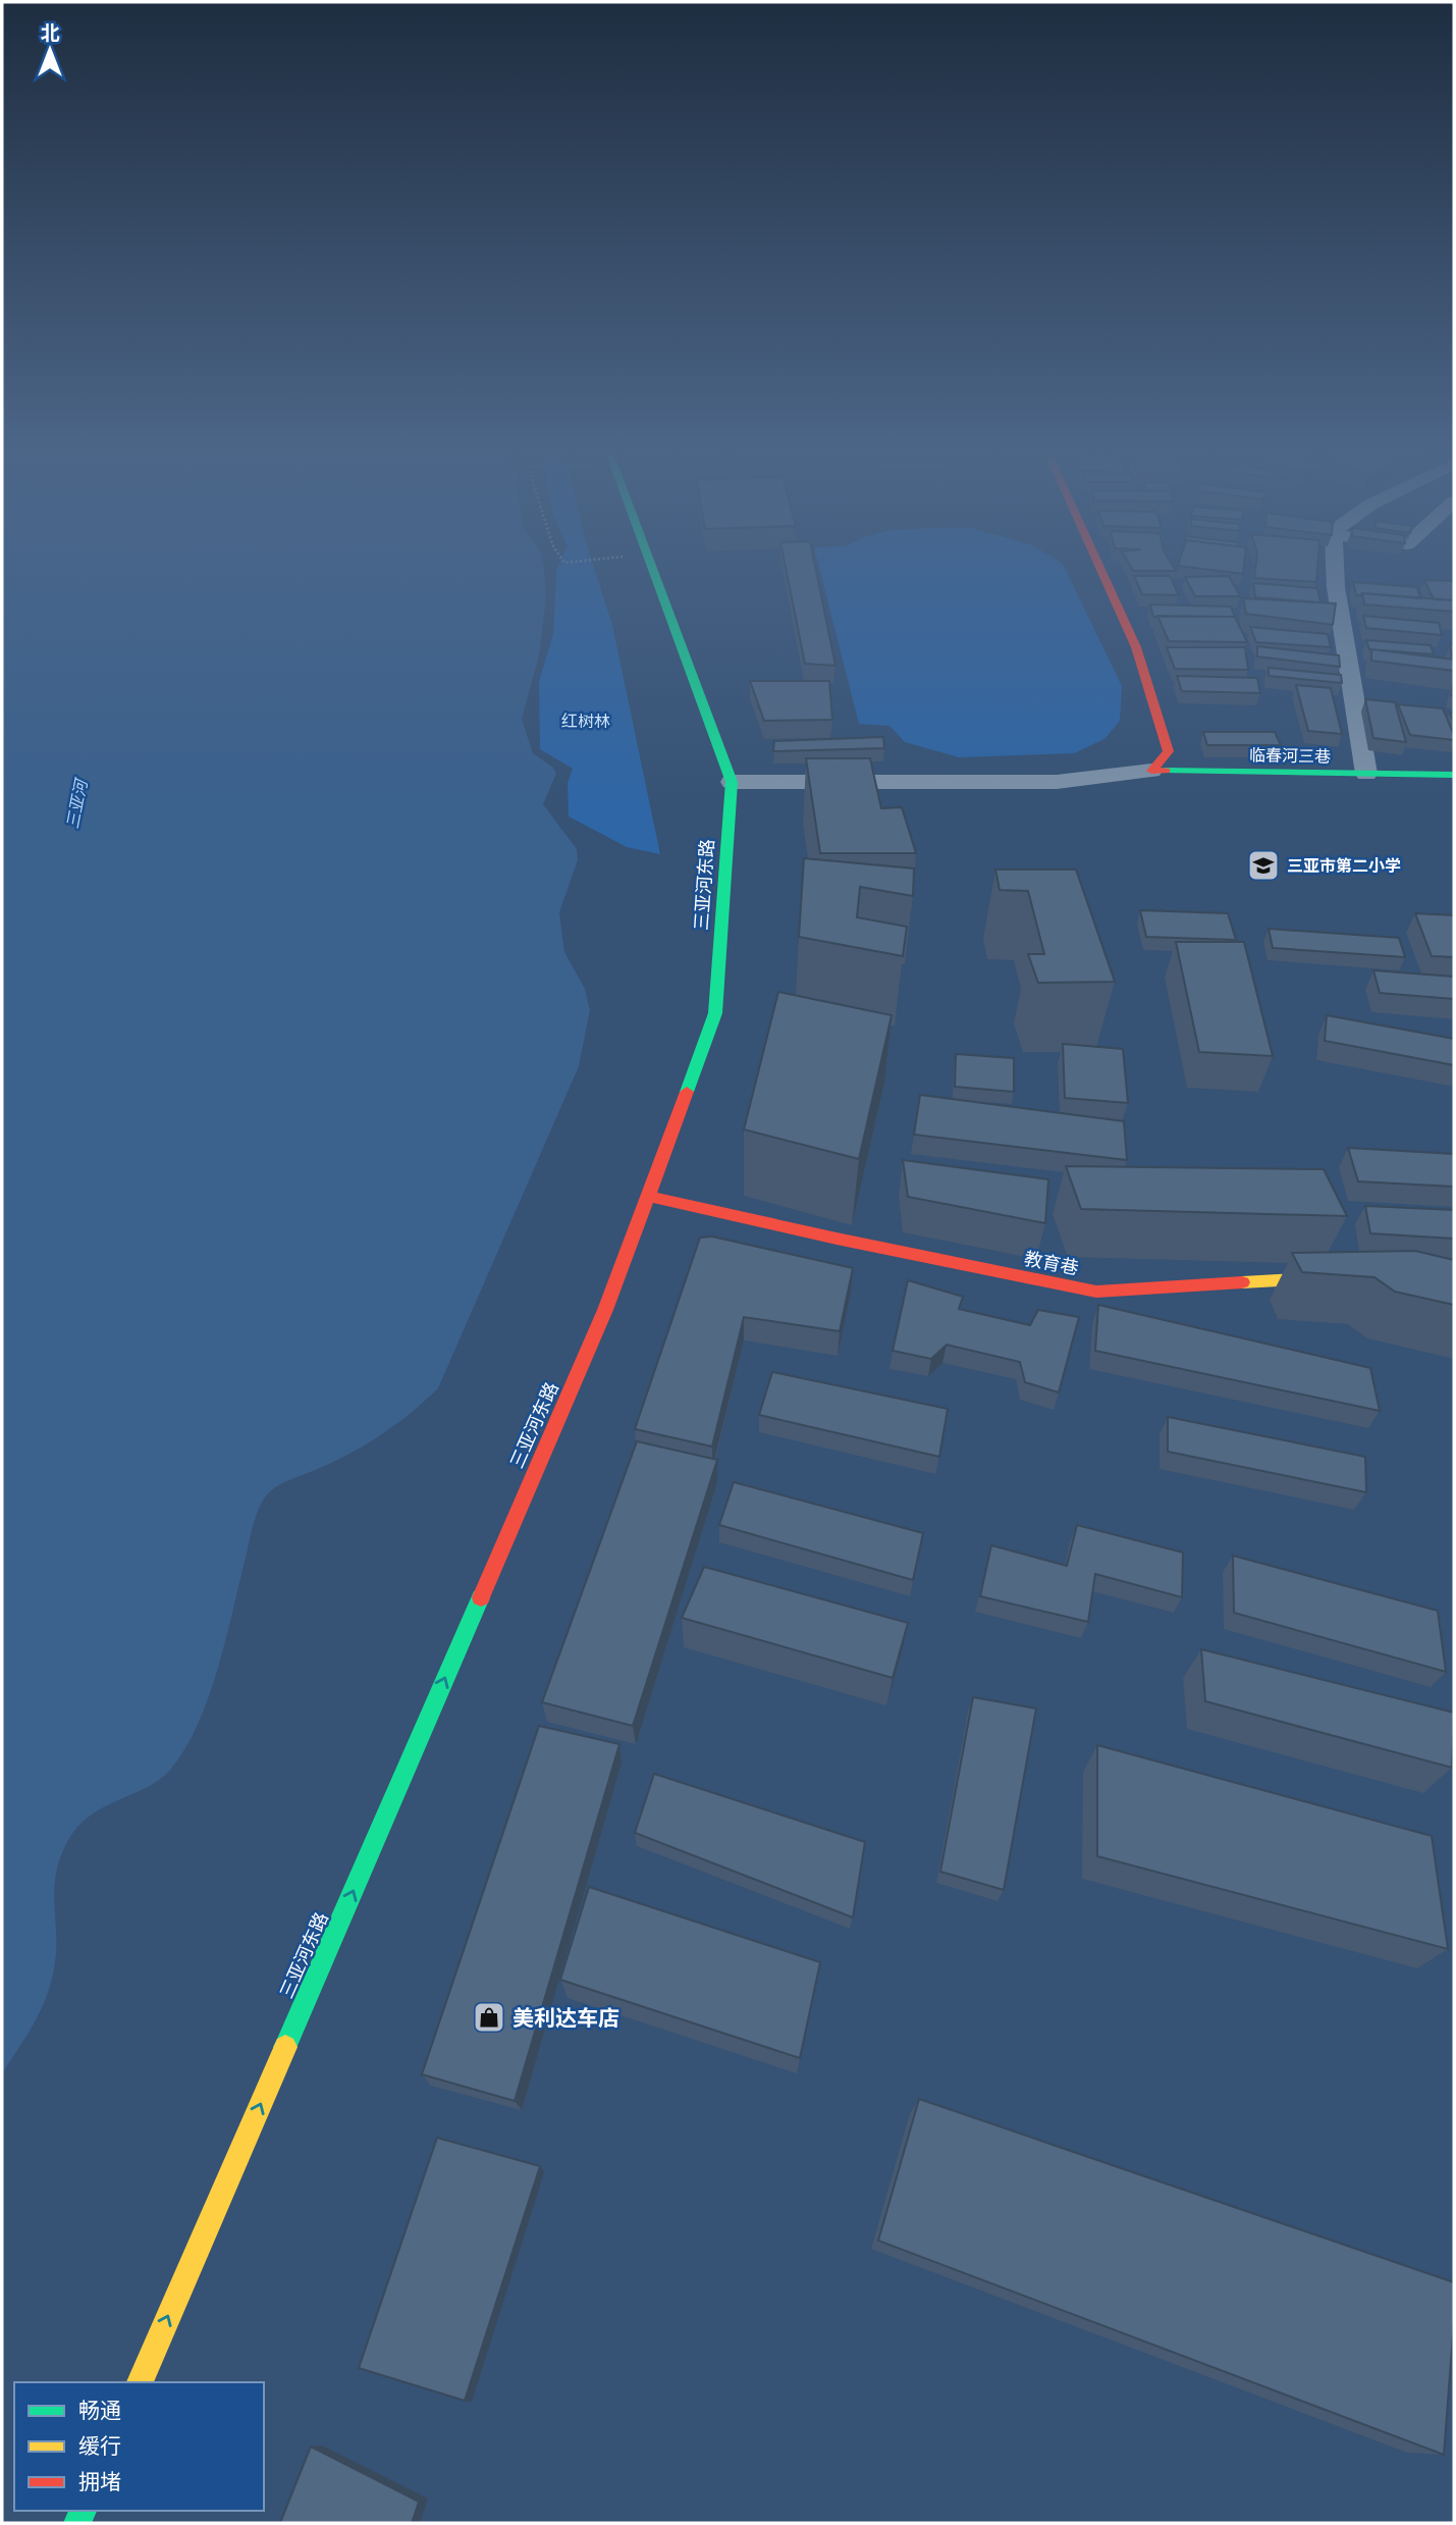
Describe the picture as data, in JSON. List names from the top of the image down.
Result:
{
  "streets": {
    "street": ["临春河三巷", "三亚河东路", "教育巷"]
  },
  "crossings": [
    ["三亚河东路", "教育巷"]
  ],
  "one_way": ["三亚河东路"],
  "water": ["三亚河"],
  "parks": ["红树林"],
  "places": {
    "school or university": ["三亚市第二小学"],
    "shop": ["美利达车店"]
  },
  "legend": ["畅通", "缓行", "拥堵"],
  "north": "top"
}
